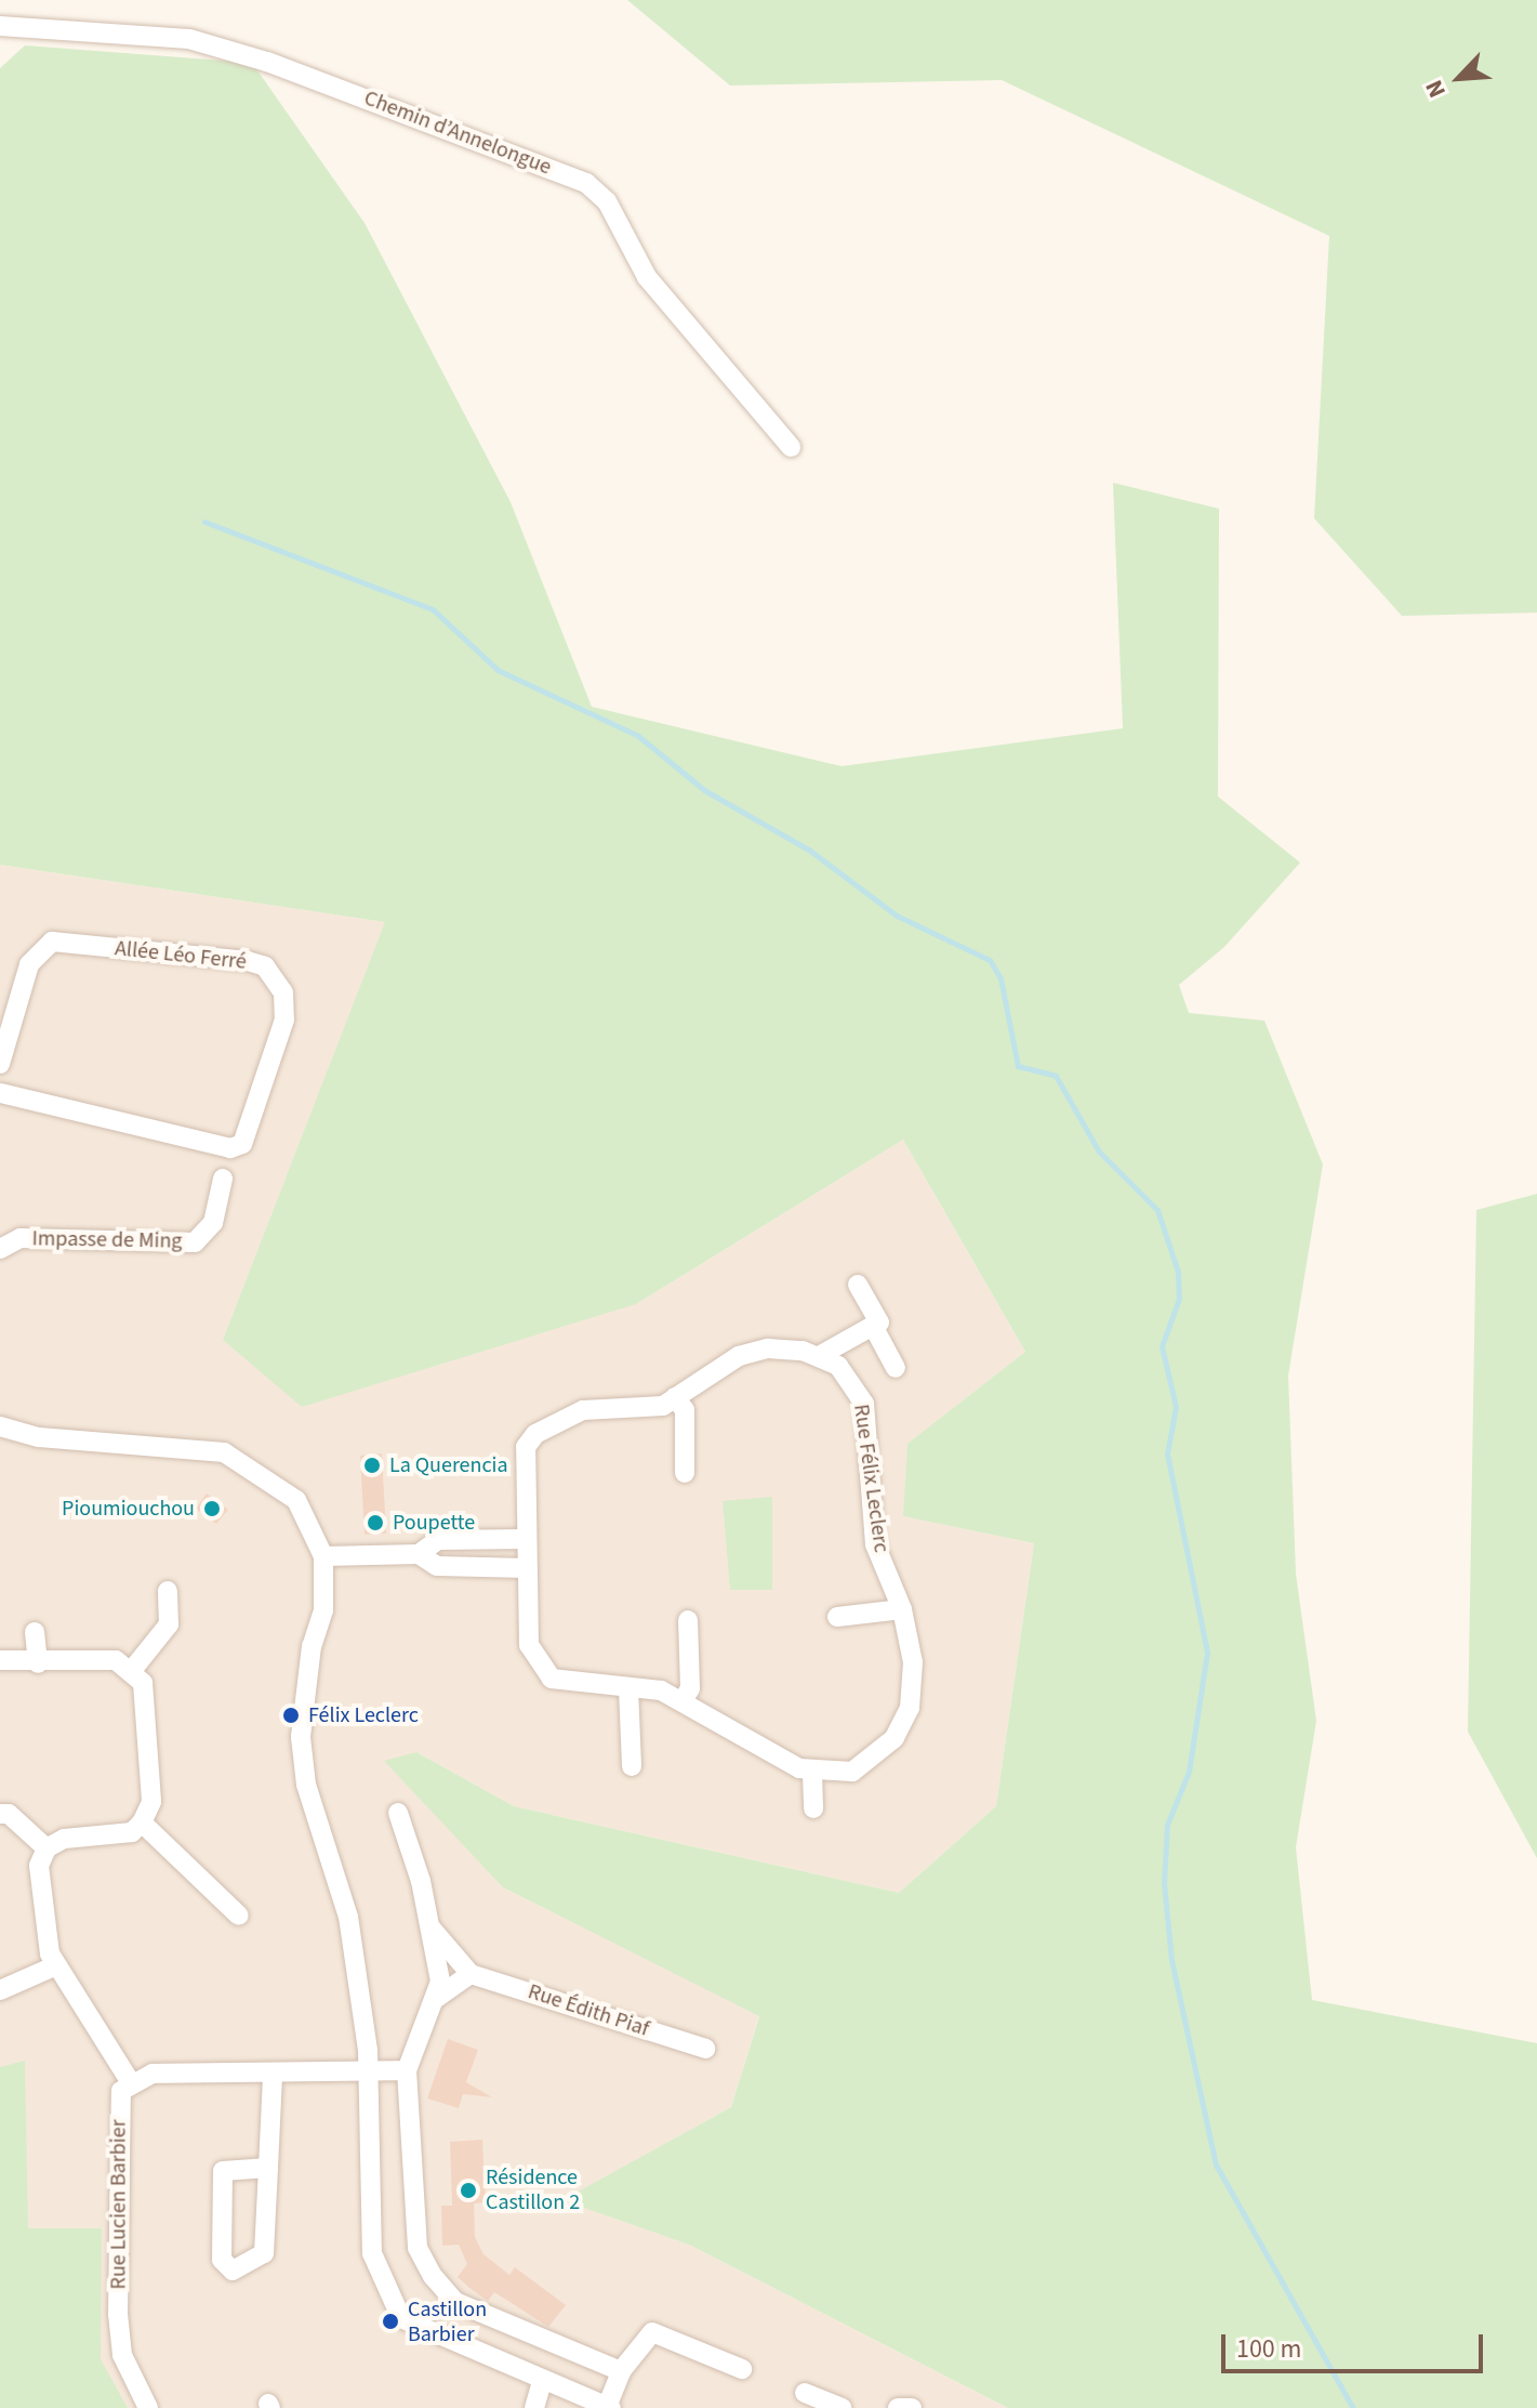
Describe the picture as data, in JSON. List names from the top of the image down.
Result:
{
  "streets": {
    "street": [
      "Chemin d’Annelongue",
      "Allée Léo Ferré",
      "Impasse de Ming",
      "Rue Félix Leclerc",
      "Rue Édith Piaf",
      "Rue Lucien Barbier"
    ]
  },
  "places": [
    "La Querencia",
    "Pioumiouchou",
    "Poupette",
    "Félix Leclerc",
    "Résidence Castillon 2",
    "Castillon Barbier"
  ],
  "scale_bar": "100 m",
  "north": "bottom left"
}
